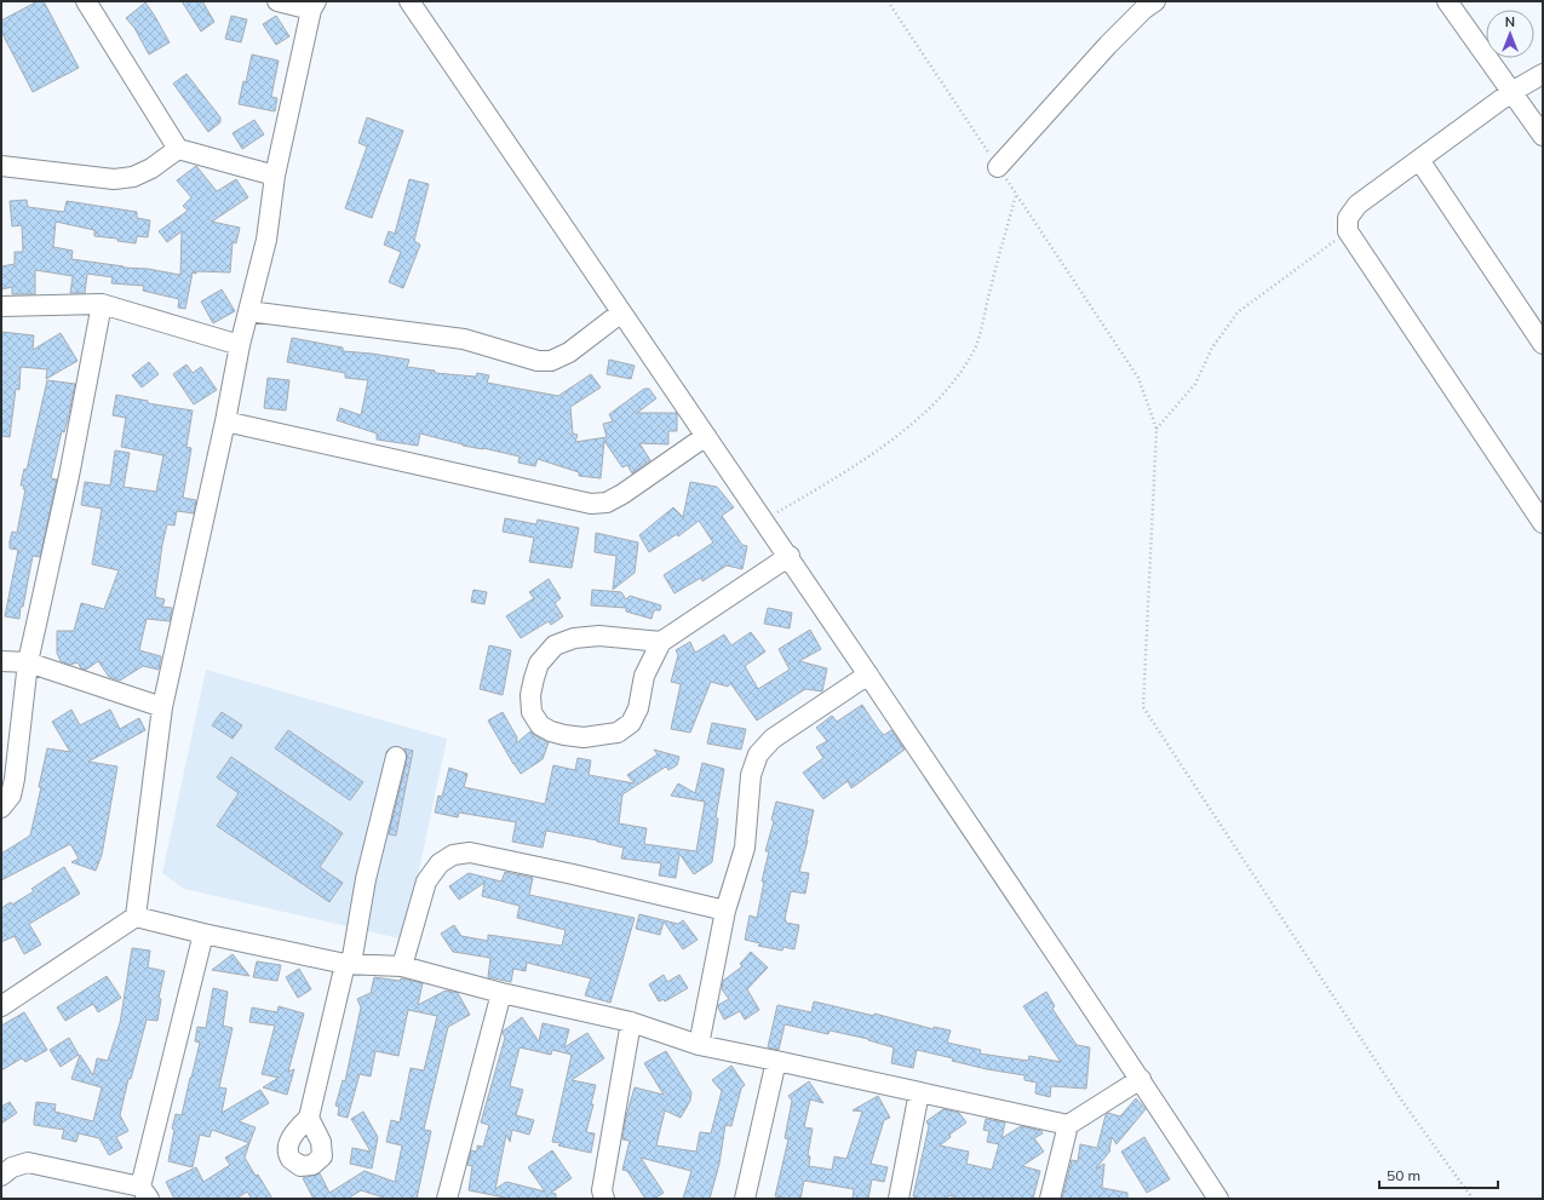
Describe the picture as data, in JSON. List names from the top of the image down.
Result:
{
  "scale_bar": "50 m",
  "north": "top"
}
